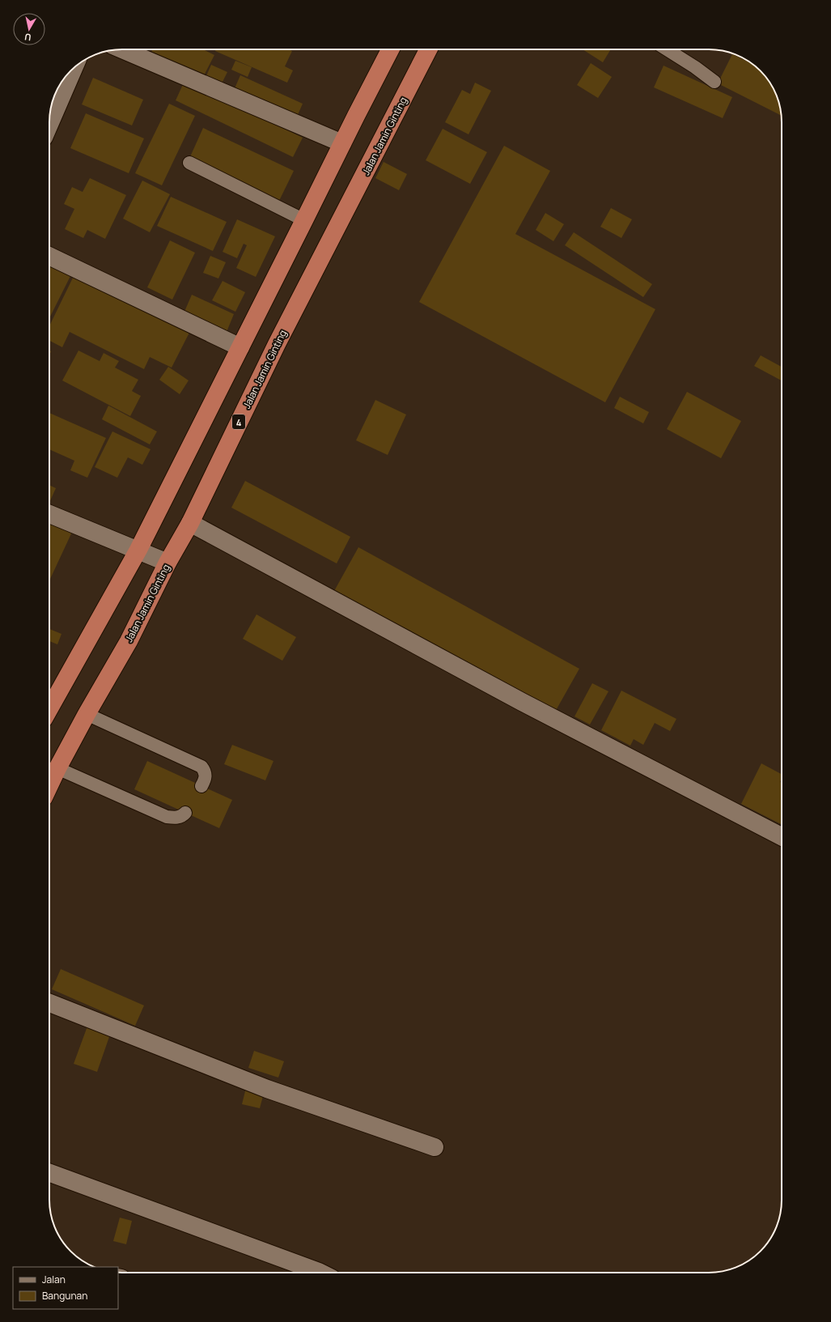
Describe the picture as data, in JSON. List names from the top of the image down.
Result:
{
  "streets": {
    "highway": ["Jalan Jamin Ginting", "4"]
  },
  "legend": ["Jalan", "Bangunan"],
  "north": "bottom"
}
